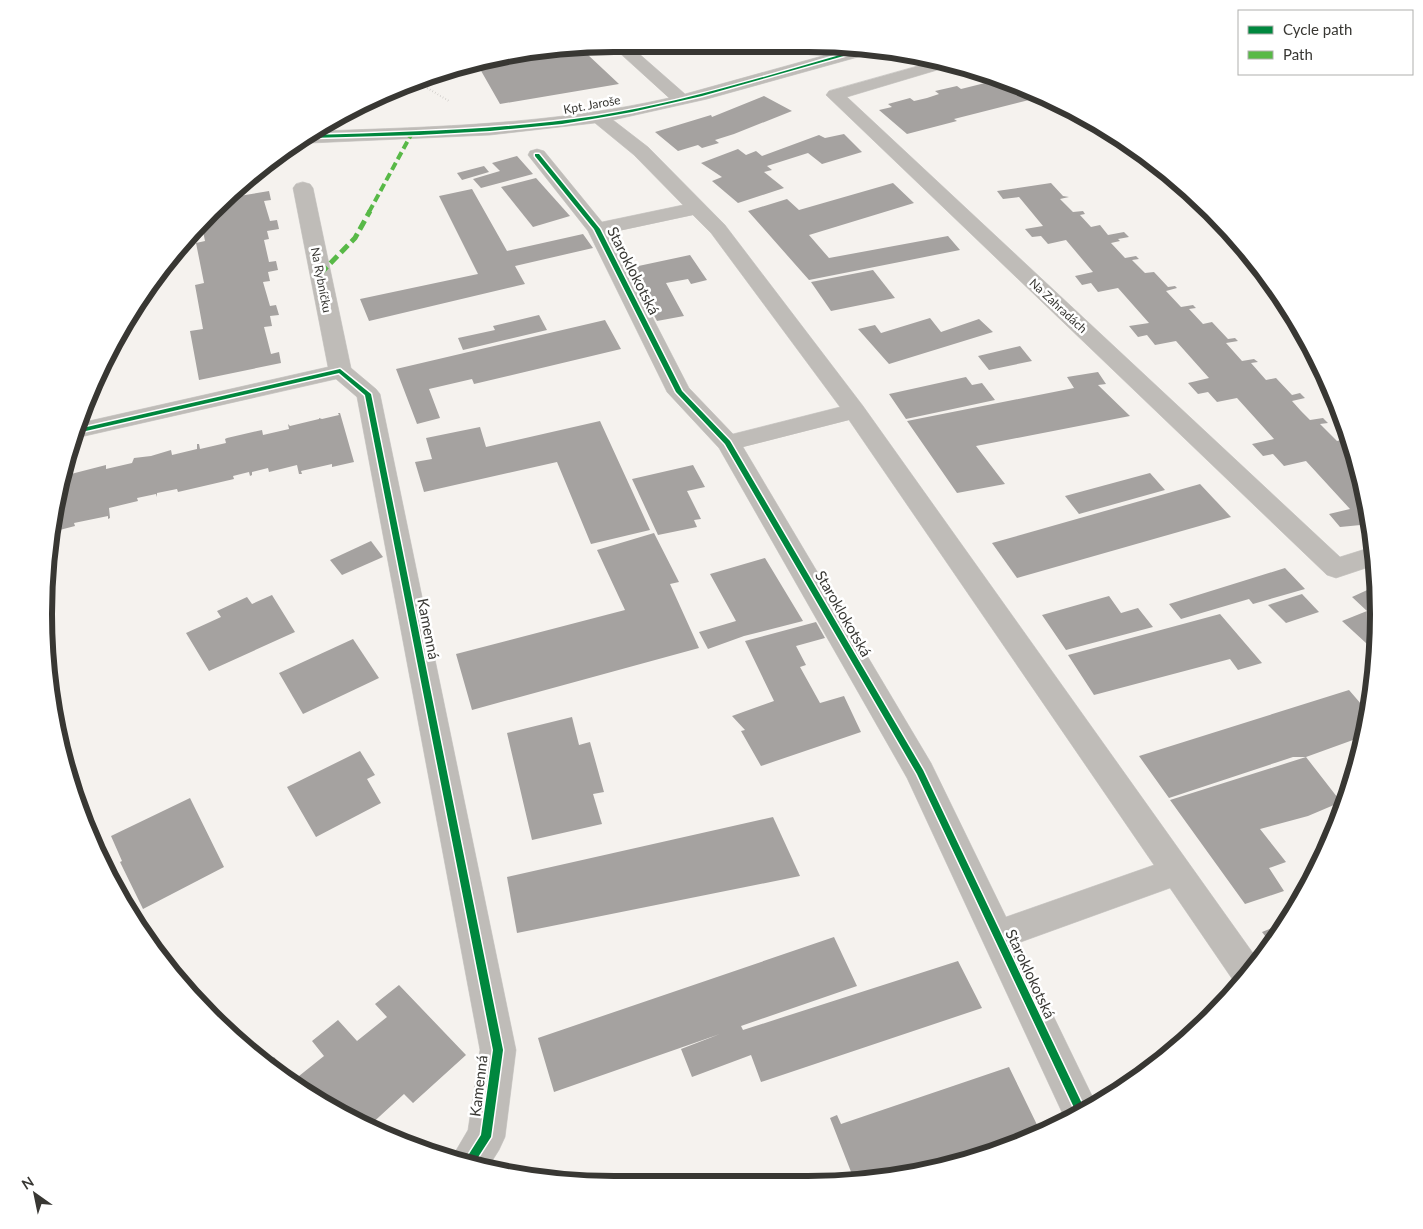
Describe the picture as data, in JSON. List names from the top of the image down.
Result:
{
  "streets": {
    "street": [
      "Kpt. Jaroše",
      "Staroklokotská",
      "Na Rybníčku",
      "Na Zahradách",
      "Kamenná"
    ]
  },
  "crossings": [
    ["Na Rybníčku", "Kamenná"]
  ],
  "legend": ["Cycle path", "Path"],
  "north": "top left"
}
